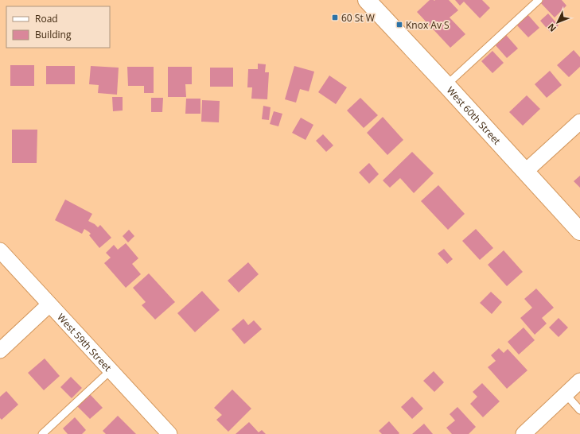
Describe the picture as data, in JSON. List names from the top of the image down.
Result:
{
  "streets": {
    "street": ["West 60th Street", "West 59th Street"]
  },
  "places": {
    "transit": ["60 St W", "Knox Av S"]
  },
  "legend": ["Road", "Building"],
  "north": "bottom left"
}
